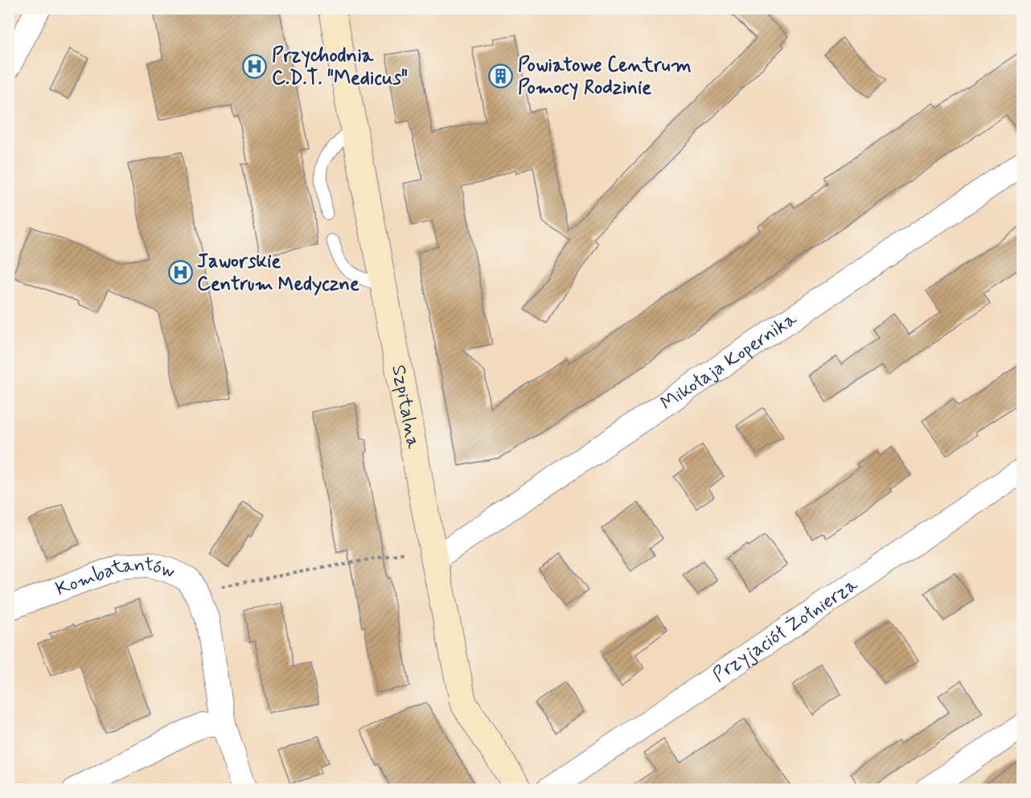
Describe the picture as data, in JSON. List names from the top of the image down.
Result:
{
  "streets": {
    "street": [
      "Mikołaja Kopernika",
      "Szpitalna",
      "Kombatantów",
      "Przyjaciół Żołnierza"
    ]
  },
  "crossings": [
    ["Mikołaja Kopernika", "Szpitalna"]
  ],
  "places": {
    "hospital": ["Przychodnia C.D.T. \"Medicus\"", "Jaworskie Centrum Medyczne"],
    "building": ["Powiatowe Centrum Pomocy Rodzinie"]
  }
}
